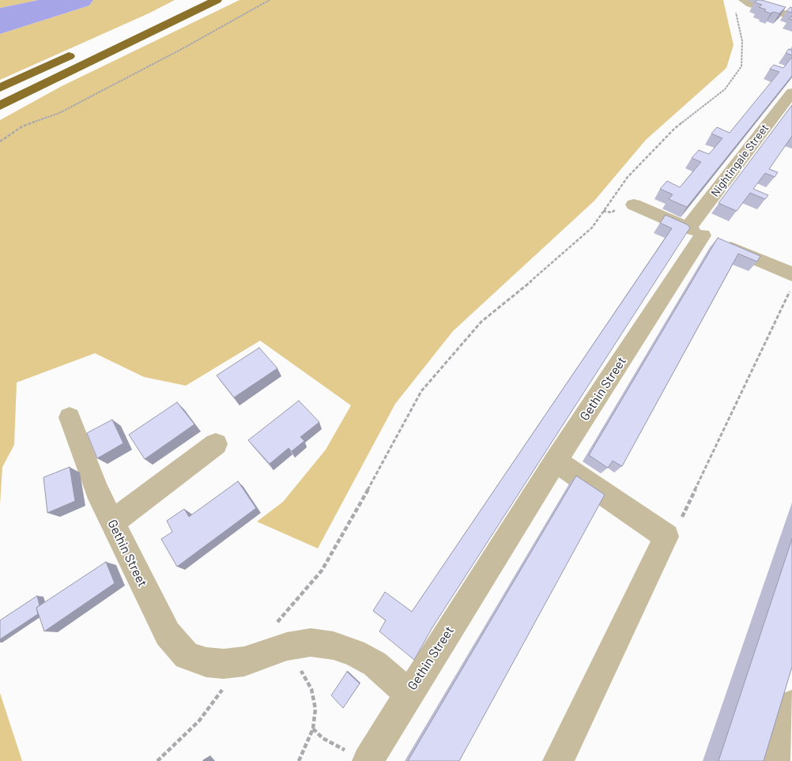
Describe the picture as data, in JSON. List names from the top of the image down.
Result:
{
  "streets": {
    "street": ["Nightingale Street", "Gethin Street"]
  },
  "crossings": [
    ["Nightingale Street", "Gethin Street"]
  ]
}
